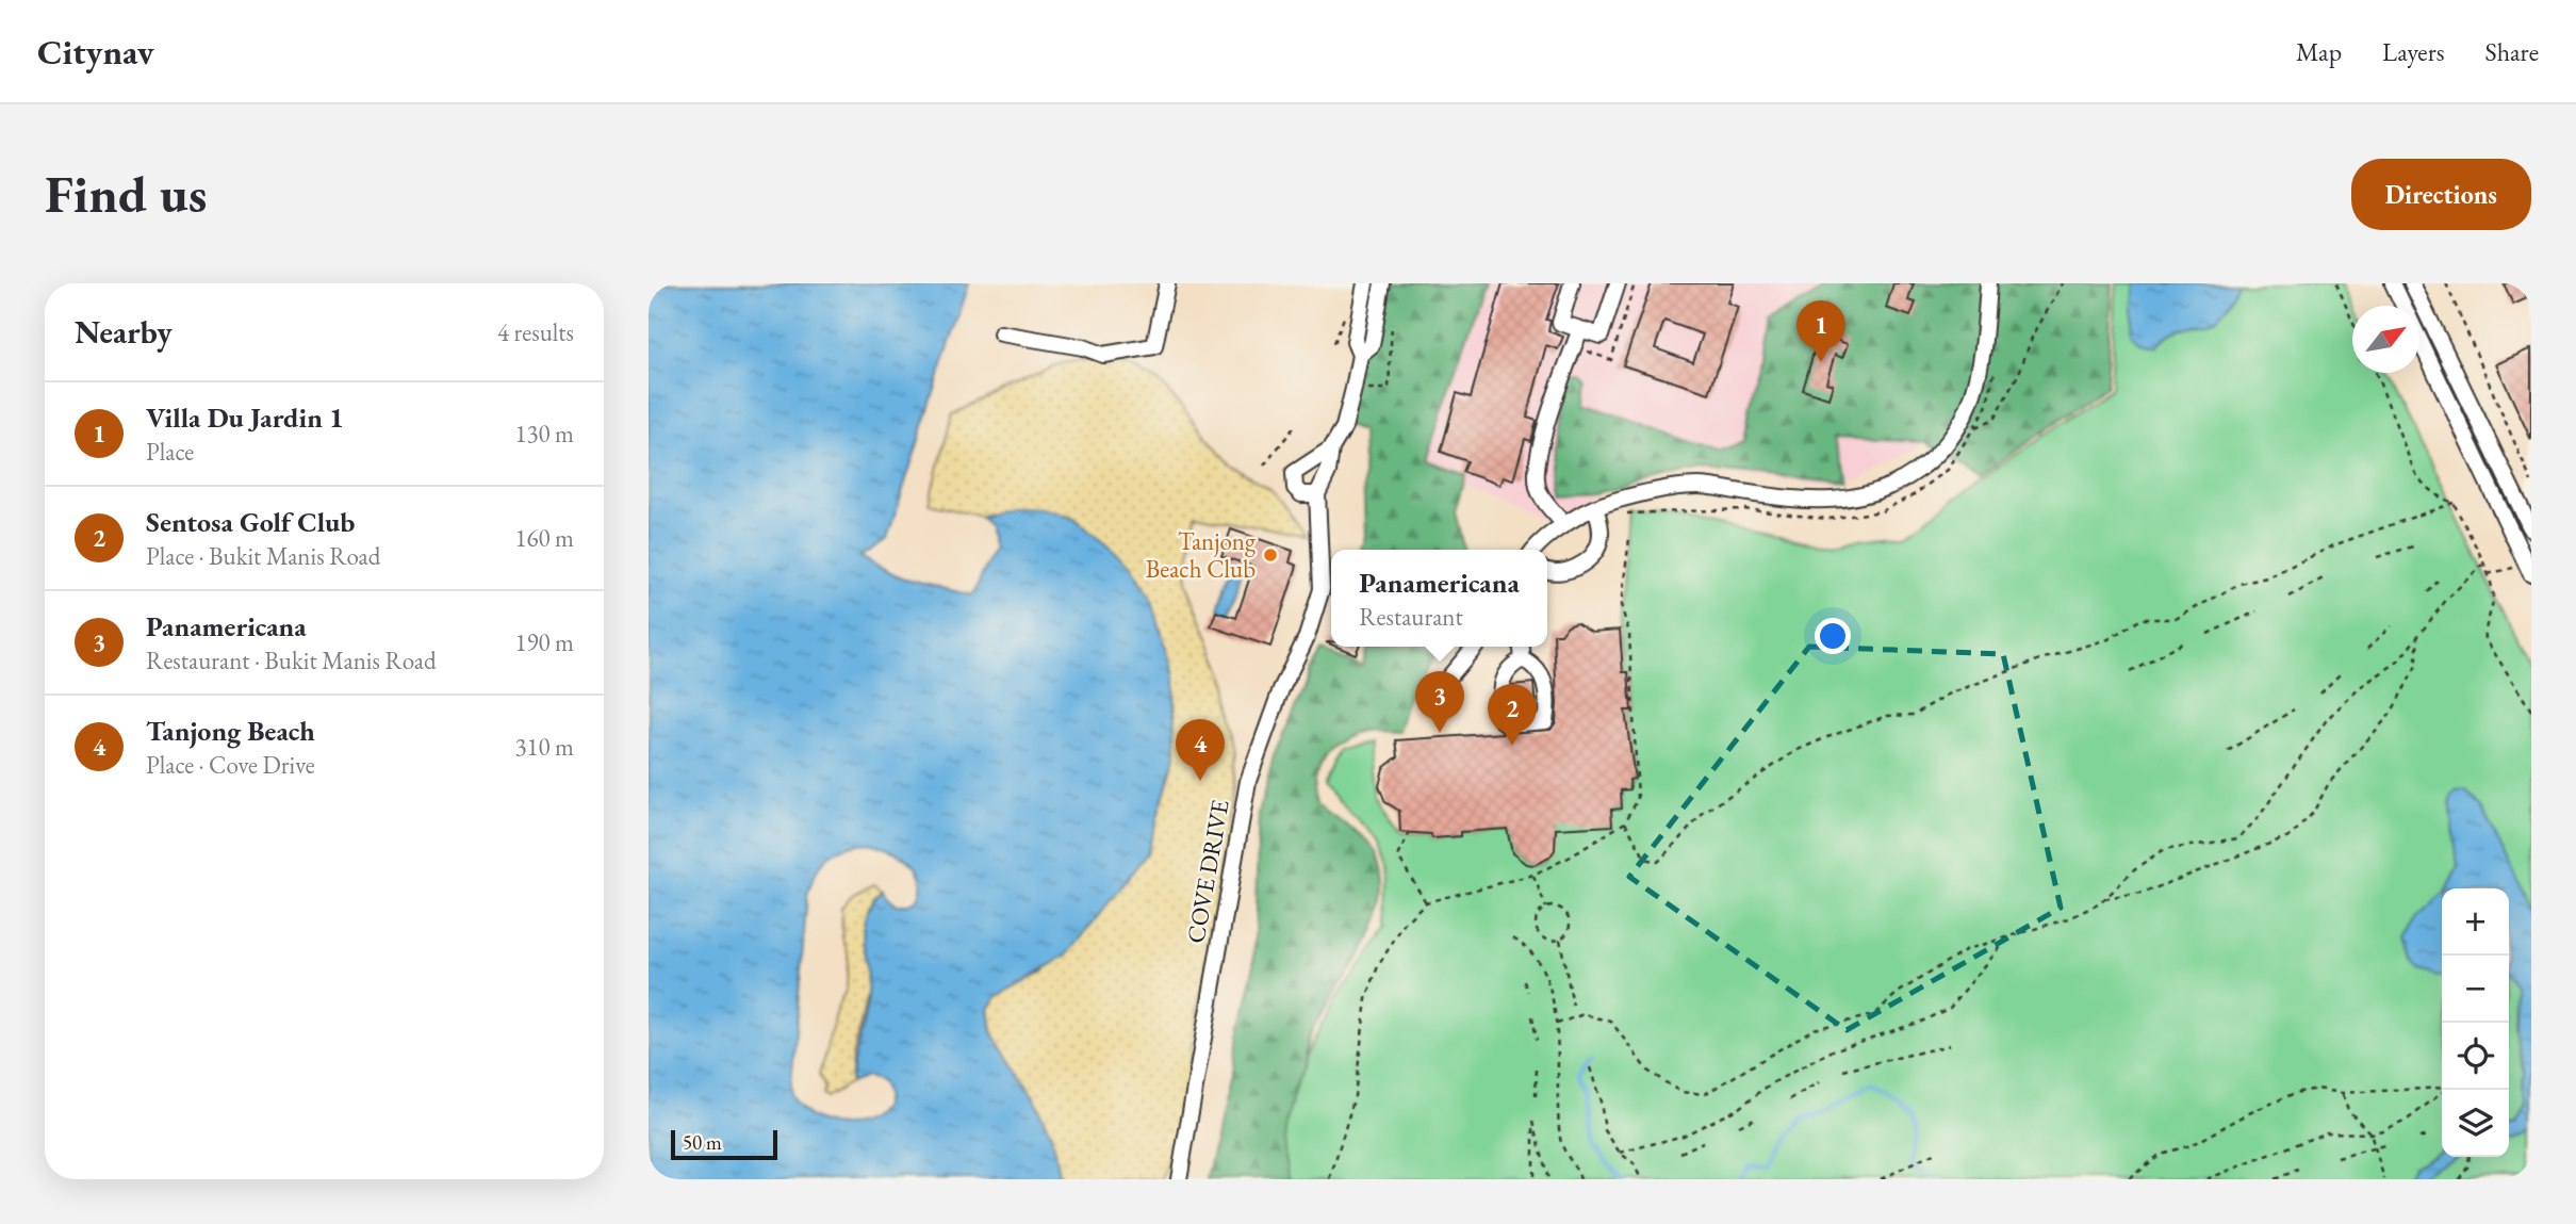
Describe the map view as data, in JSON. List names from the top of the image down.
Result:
{
  "streets": {
    "street": ["COVE DRIVE"]
  },
  "places": ["Tanjong Beach Club"],
  "scale_bar": "50 m",
  "north": "top right",
  "page": {
    "header": "Citynav",
    "nav": ["Map", "Layers", "Share"],
    "buttons": "Directions",
    "title": "Find us",
    "heading": ["Nearby", "4 results"],
    "pins": [
      "1",
      "3",
      "2",
      "4"
    ],
    "list": [
      {
        "mark": "1",
        "name": "Villa Du Jardin 1",
        "note": "Place",
        "value": "130 m"
      },
      {
        "mark": "2",
        "name": "Sentosa Golf Club",
        "note": "Place · Bukit Manis Road",
        "value": "160 m"
      },
      {
        "mark": "3",
        "name": "Panamericana",
        "note": "Restaurant · Bukit Manis Road",
        "value": "190 m"
      },
      {
        "mark": "4",
        "name": "Tanjong Beach",
        "note": "Place · Cove Drive",
        "value": "310 m"
      }
    ],
    "popup": ["Panamericana", "Restaurant"],
    "map_buttons": ["+", "−"],
    "scale": "50 m"
  }
}
